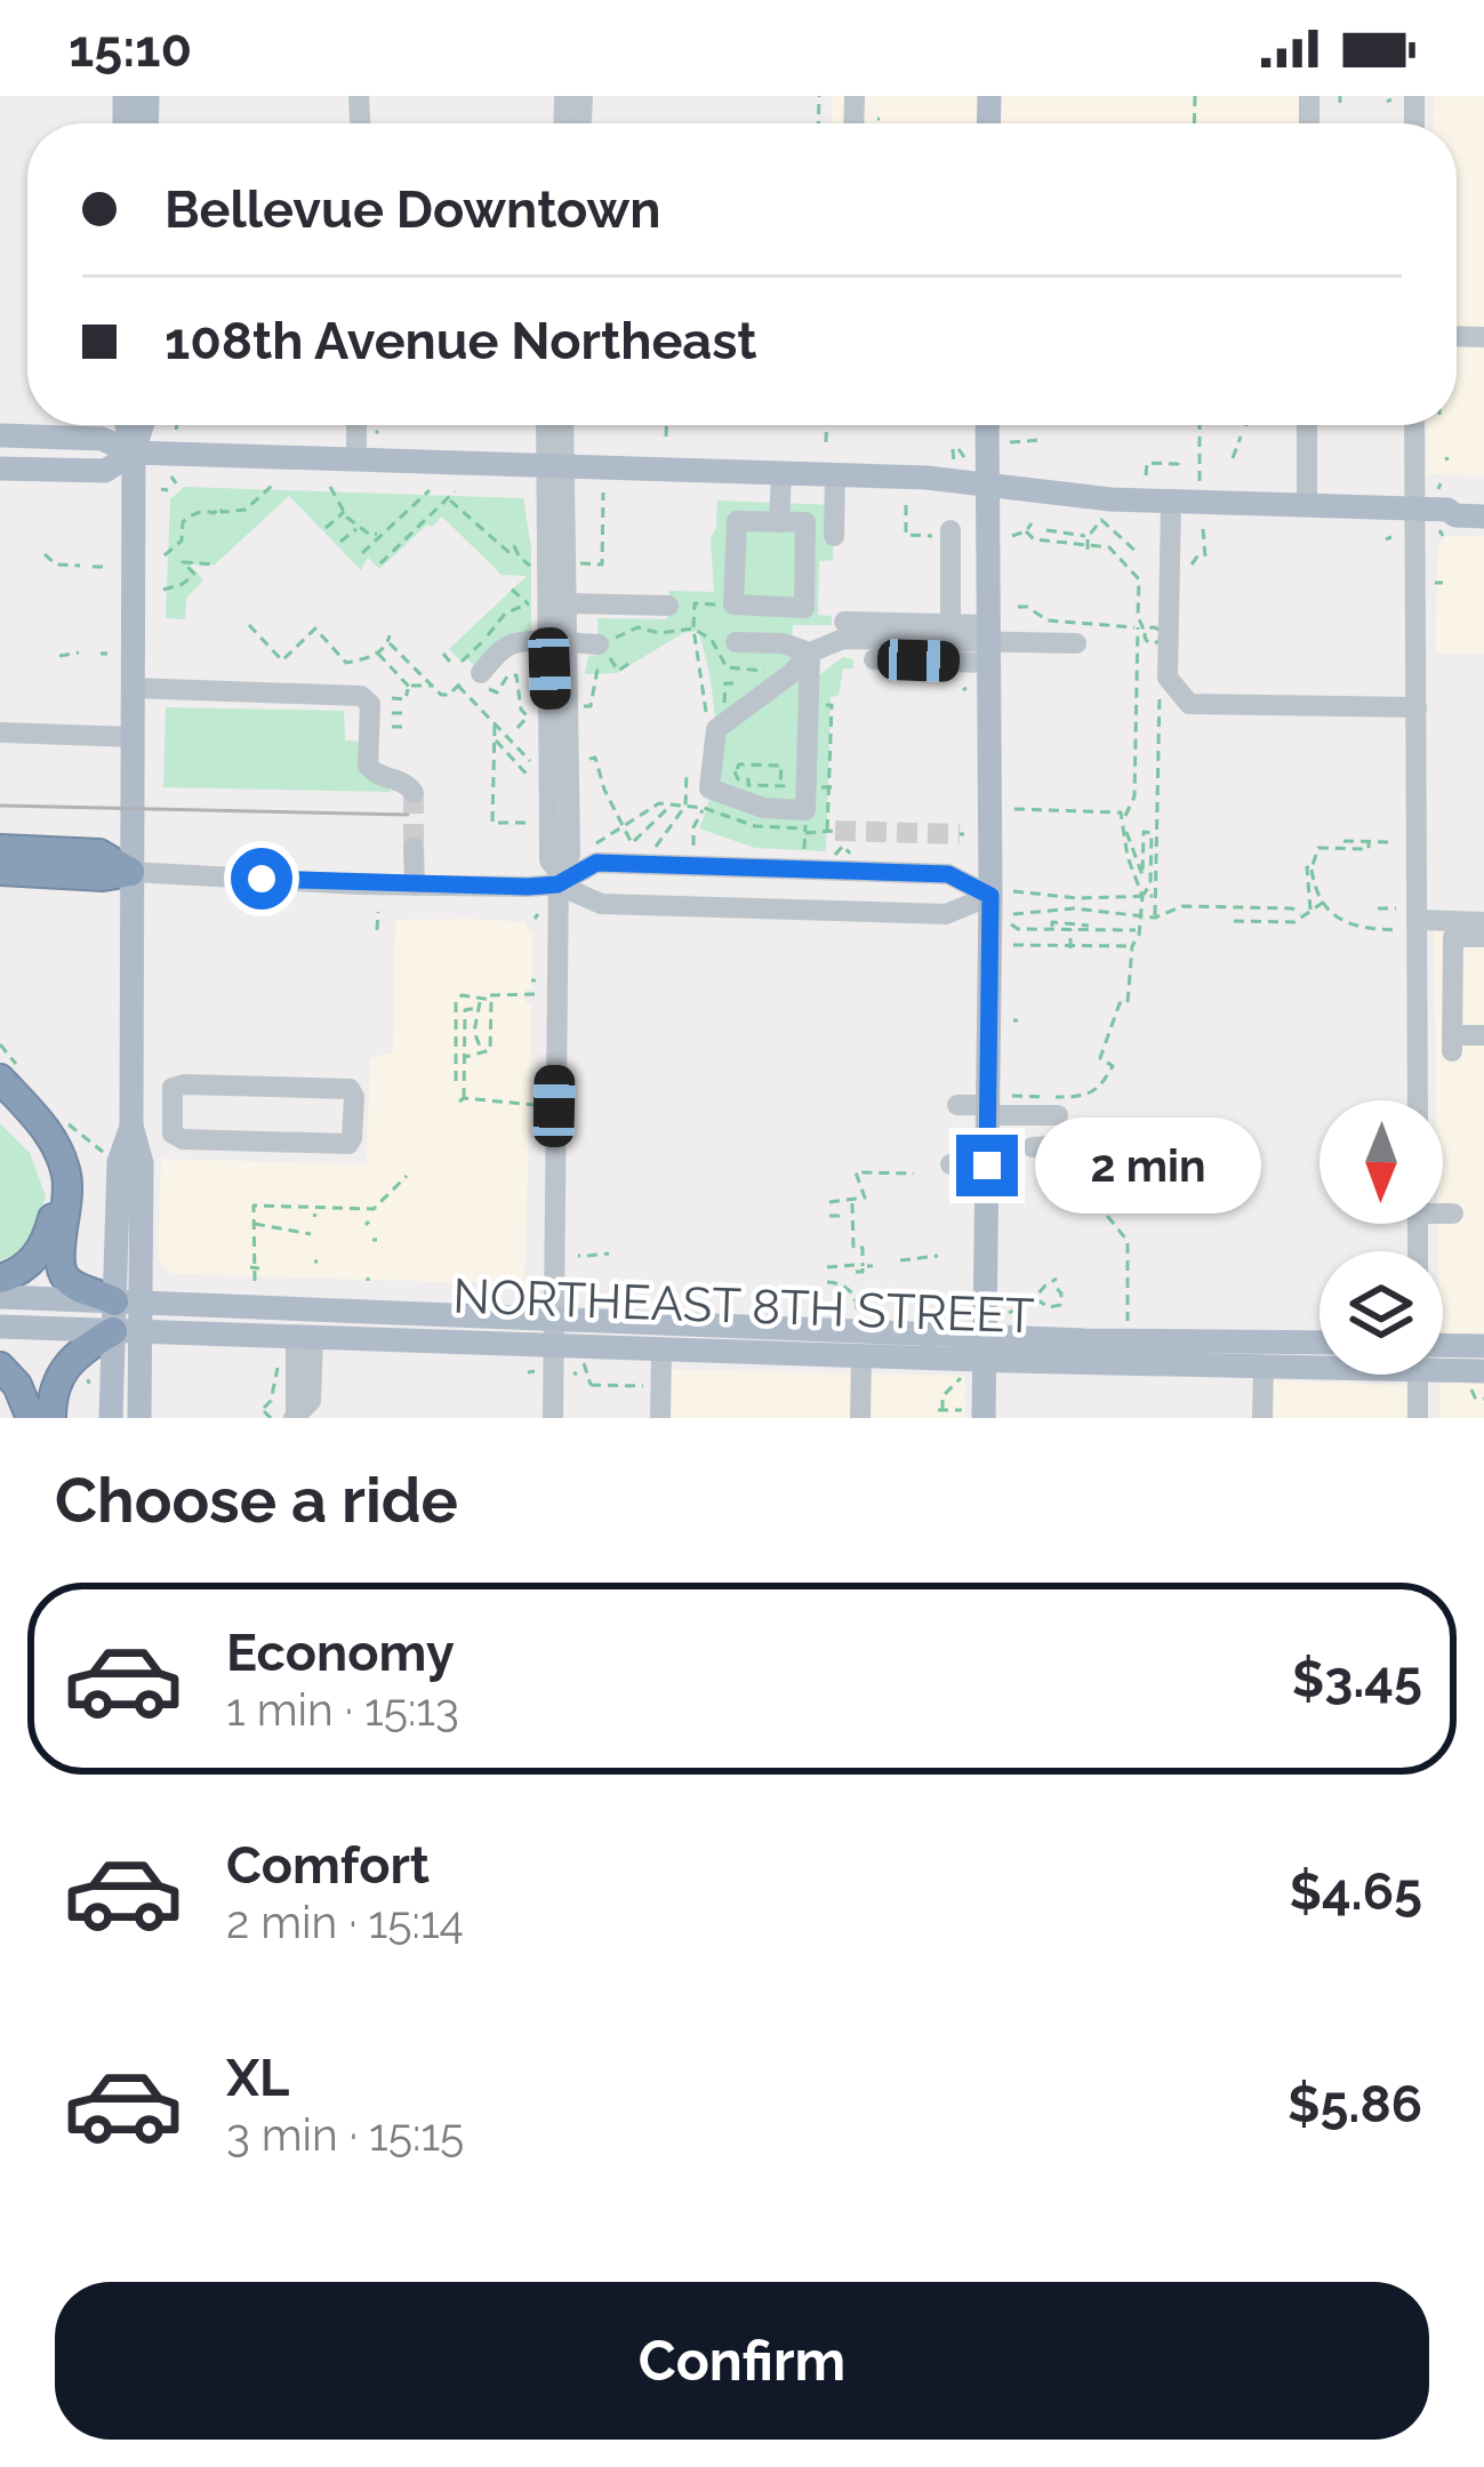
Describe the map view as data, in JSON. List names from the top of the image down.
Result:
{
  "streets": {
    "main road": ["NORTHEAST 8TH STREET"]
  },
  "north": "bottom",
  "page": {
    "status": "15:10",
    "banner": ["Bellevue Downtown", "108th Avenue Northeast"],
    "bubble": "2 min",
    "heading": "Choose a ride",
    "list": [
      {
        "name": "Economy",
        "note": "1 min · 15:13",
        "value": "$3.45"
      },
      {
        "name": "Comfort",
        "note": "2 min · 15:14",
        "value": "$4.65"
      },
      {
        "name": "XL",
        "note": "3 min · 15:15",
        "value": "$5.86"
      }
    ],
    "buttons": "Confirm"
  }
}
